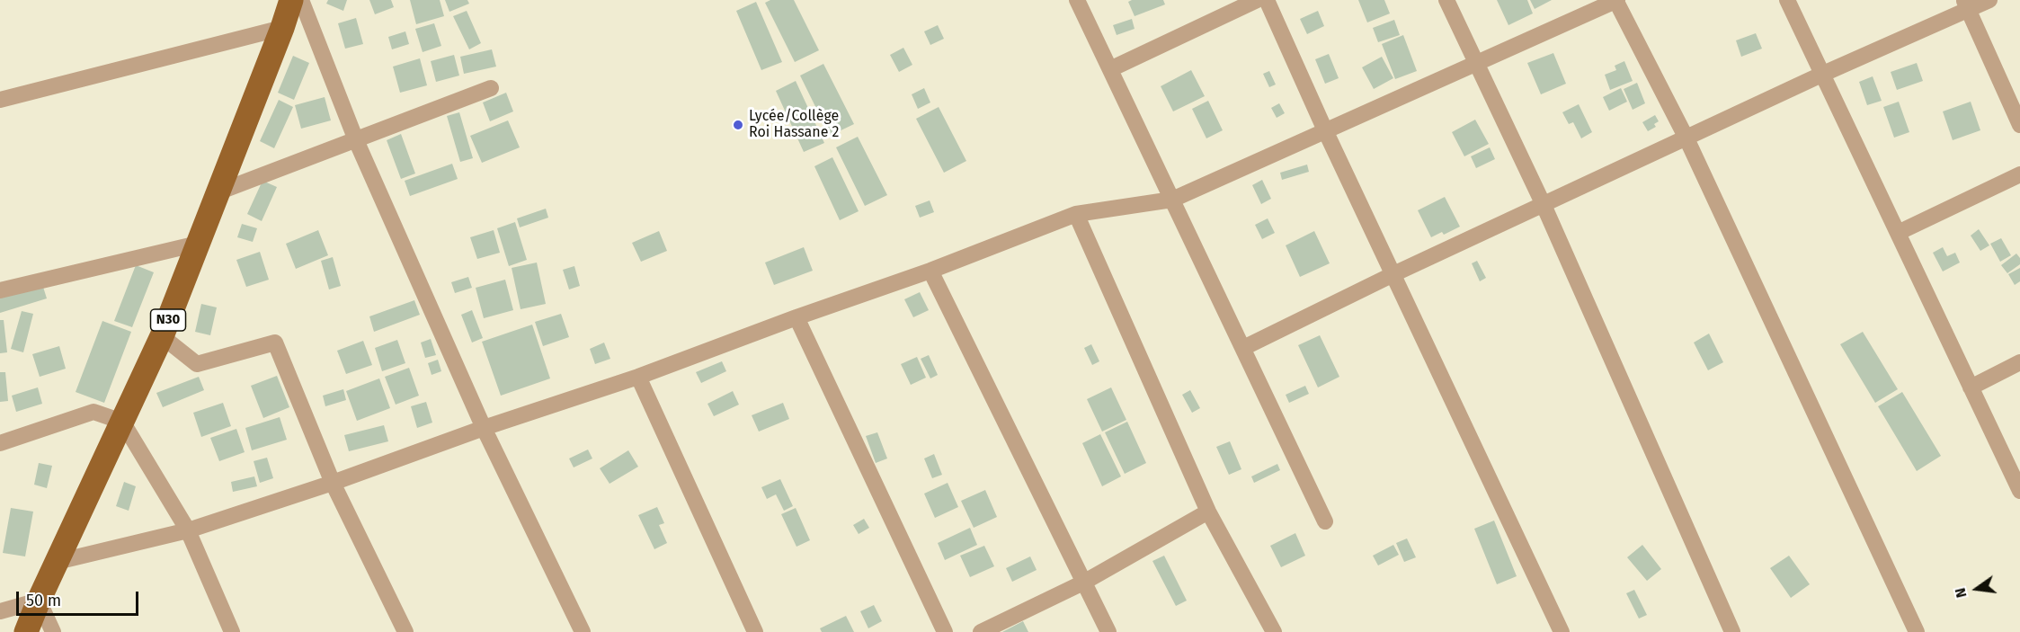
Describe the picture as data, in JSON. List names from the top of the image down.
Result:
{
  "streets": {
    "main road": ["N30"]
  },
  "places": ["Lycée/Collège Roi Hassane 2"],
  "scale_bar": "50 m",
  "north": "left"
}
